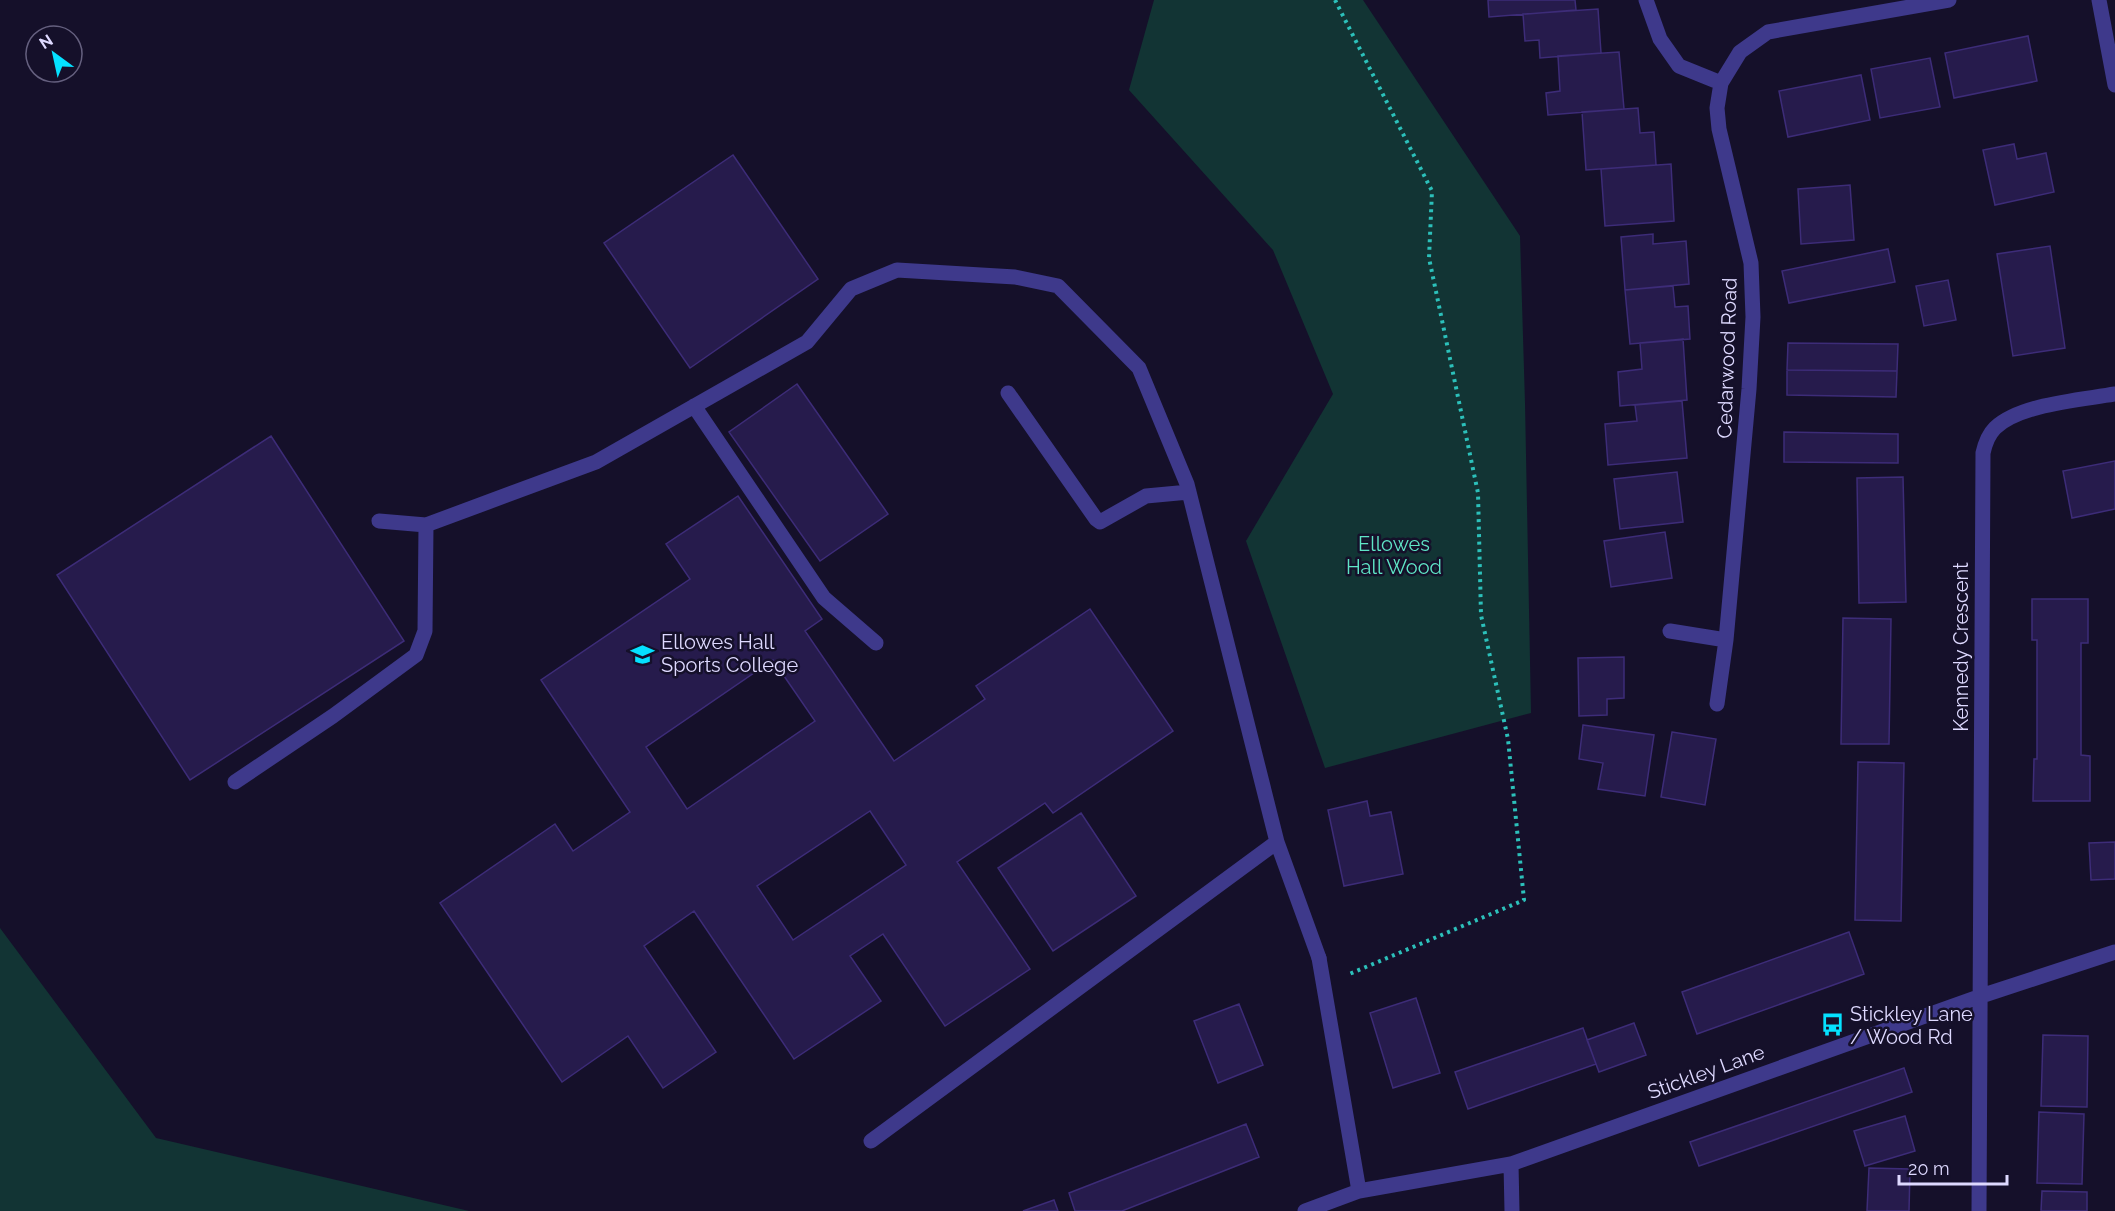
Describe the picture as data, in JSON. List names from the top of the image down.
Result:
{
  "streets": {
    "street": ["Cedarwood Road", "Kennedy Crescent", "Stickley Lane"]
  },
  "crossings": [
    ["Kennedy Crescent", "Stickley Lane"]
  ],
  "parks": ["Ellowes Hall Wood"],
  "places": {
    "school or university": ["Ellowes Hall Sports College"],
    "bus stop": ["Stickley Lane / Wood Rd"]
  },
  "scale_bar": "20 m",
  "north": "top left"
}
